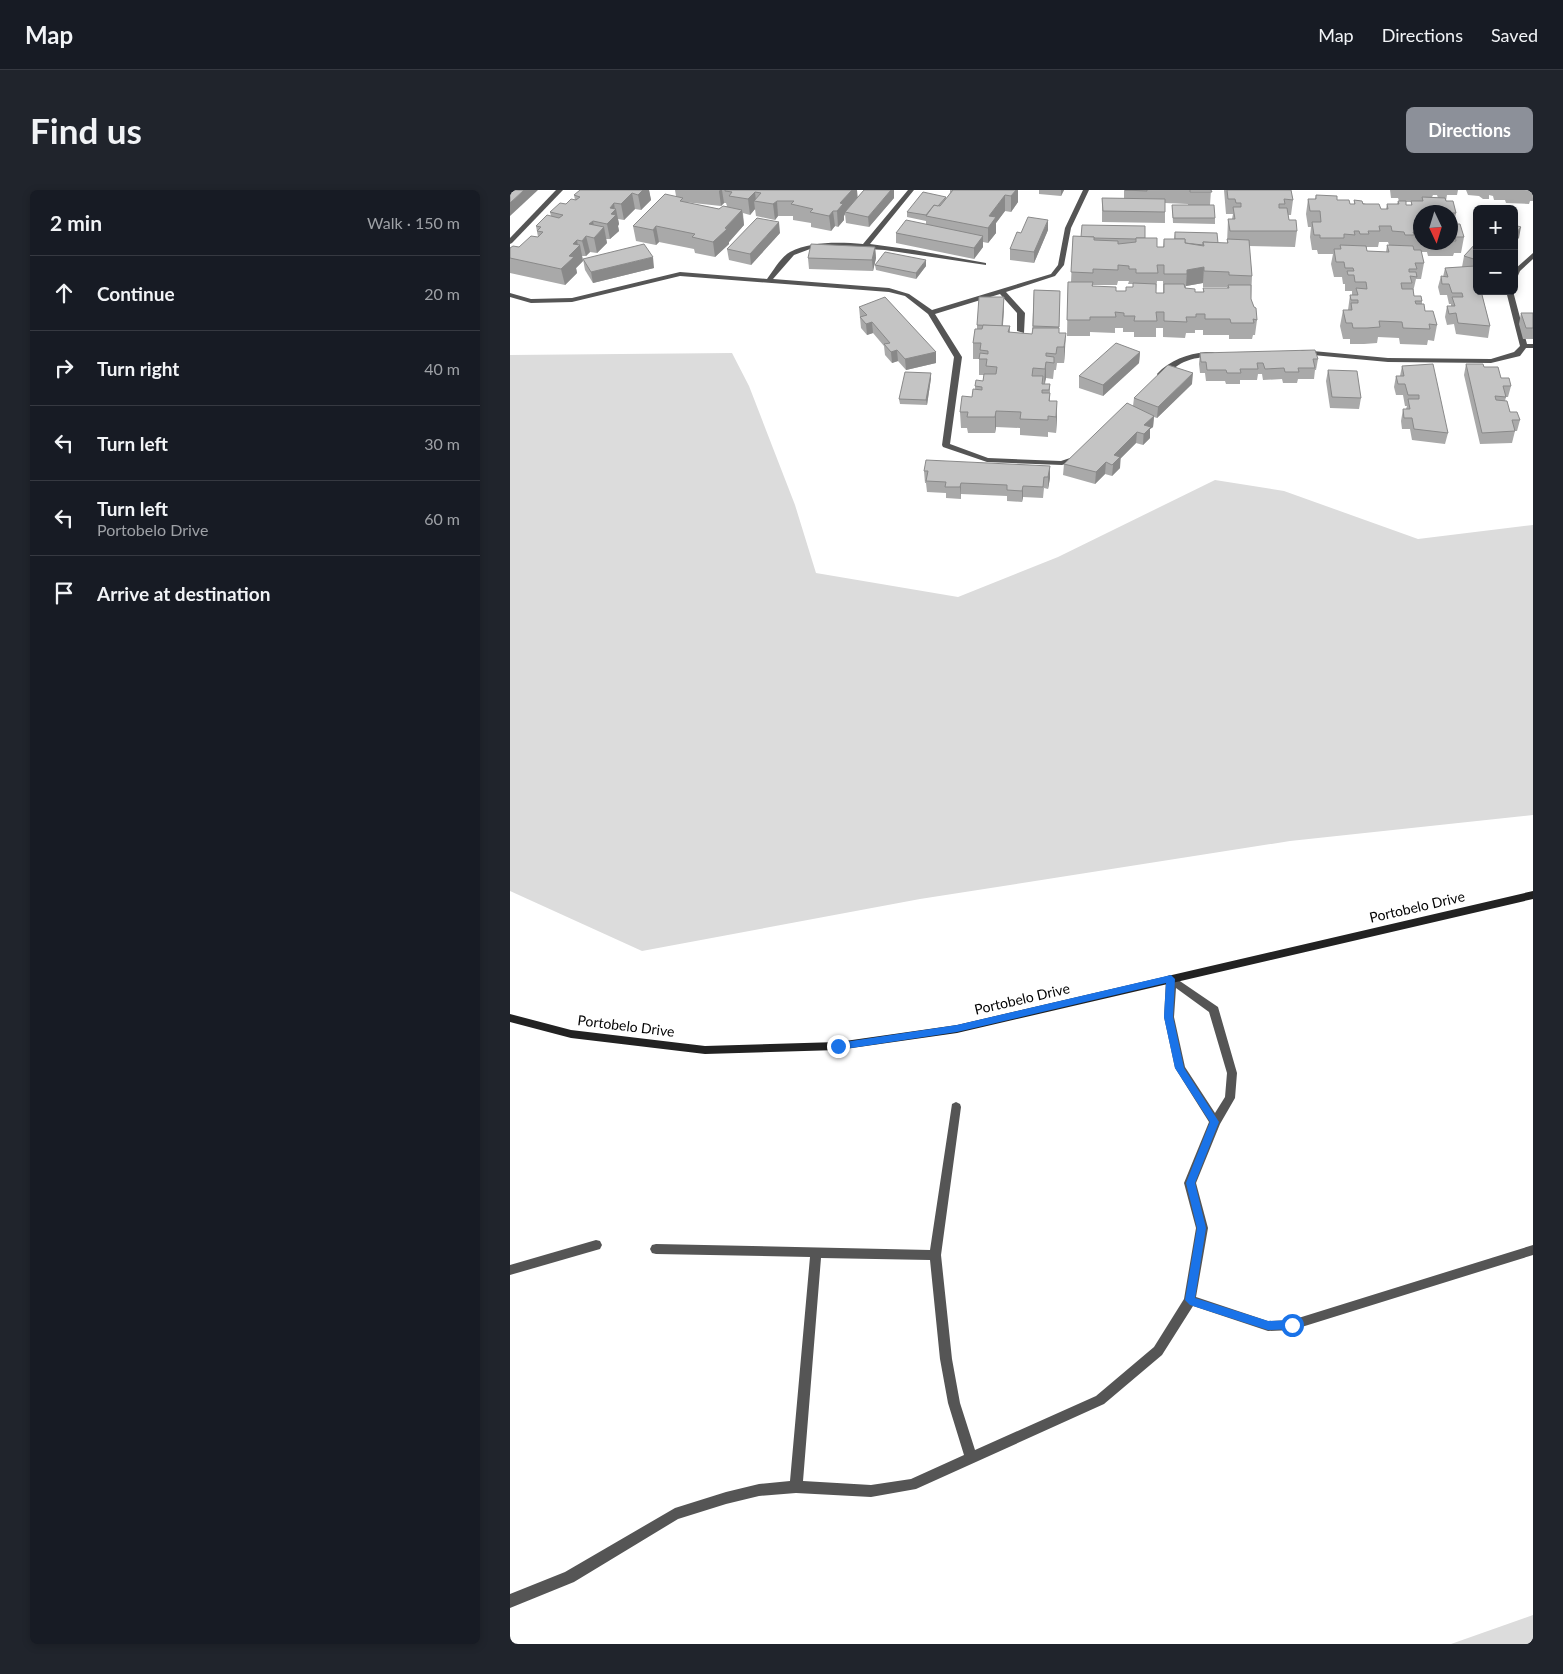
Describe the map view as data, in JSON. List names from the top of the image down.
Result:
{
  "streets": {
    "street": ["Portobelo Drive"]
  },
  "north": "bottom",
  "page": {
    "header": "Map",
    "nav": ["Map", "Directions", "Saved"],
    "buttons": "Directions",
    "title": "Find us",
    "heading": ["2 min", "Walk · 150 m"],
    "map_buttons": ["+", "−"],
    "list": [
      ["Continue", "20 m"],
      ["Turn right", "40 m"],
      ["Turn left", "30 m"],
      ["Turn left", "Portobelo Drive", "60 m"],
      "Arrive at destination"
    ]
  }
}
